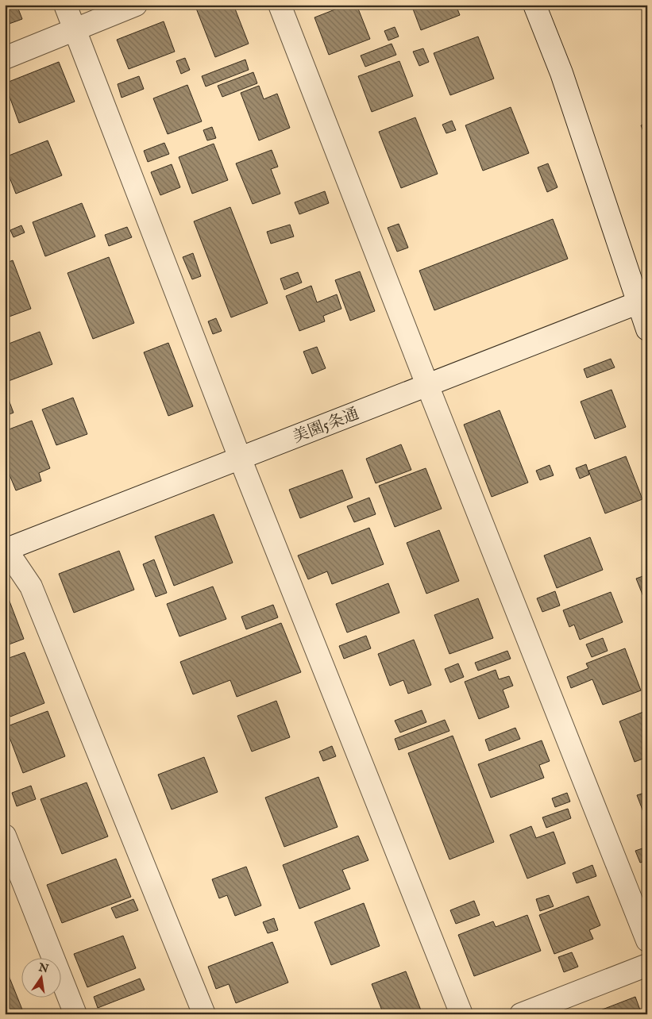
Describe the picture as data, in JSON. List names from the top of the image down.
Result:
{
  "streets": {
    "street": ["美園5条通"]
  },
  "north": "top"
}
